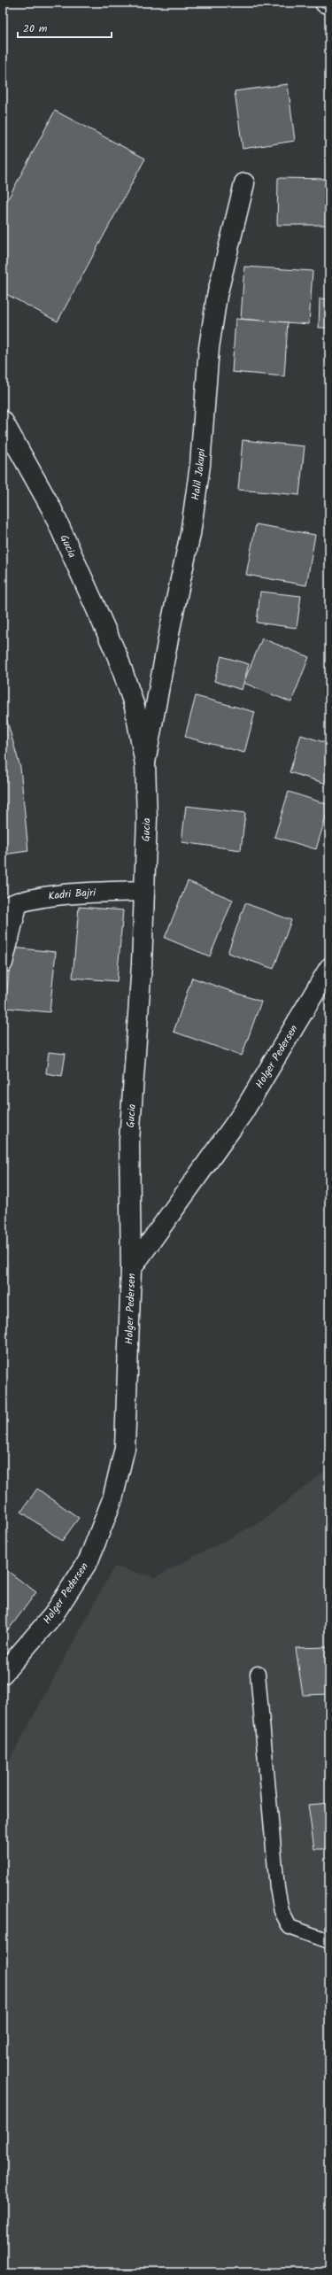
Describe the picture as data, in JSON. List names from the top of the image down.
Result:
{
  "streets": {
    "street": [
      "Halil Jakupi",
      "Gucia",
      "Kadri Bajri",
      "Holger Pedersen"
    ]
  },
  "crossings": [
    ["Halil Jakupi", "Gucia"],
    ["Gucia", "Kadri Bajri"],
    ["Gucia", "Holger Pedersen"]
  ],
  "scale_bar": "20 m"
}
